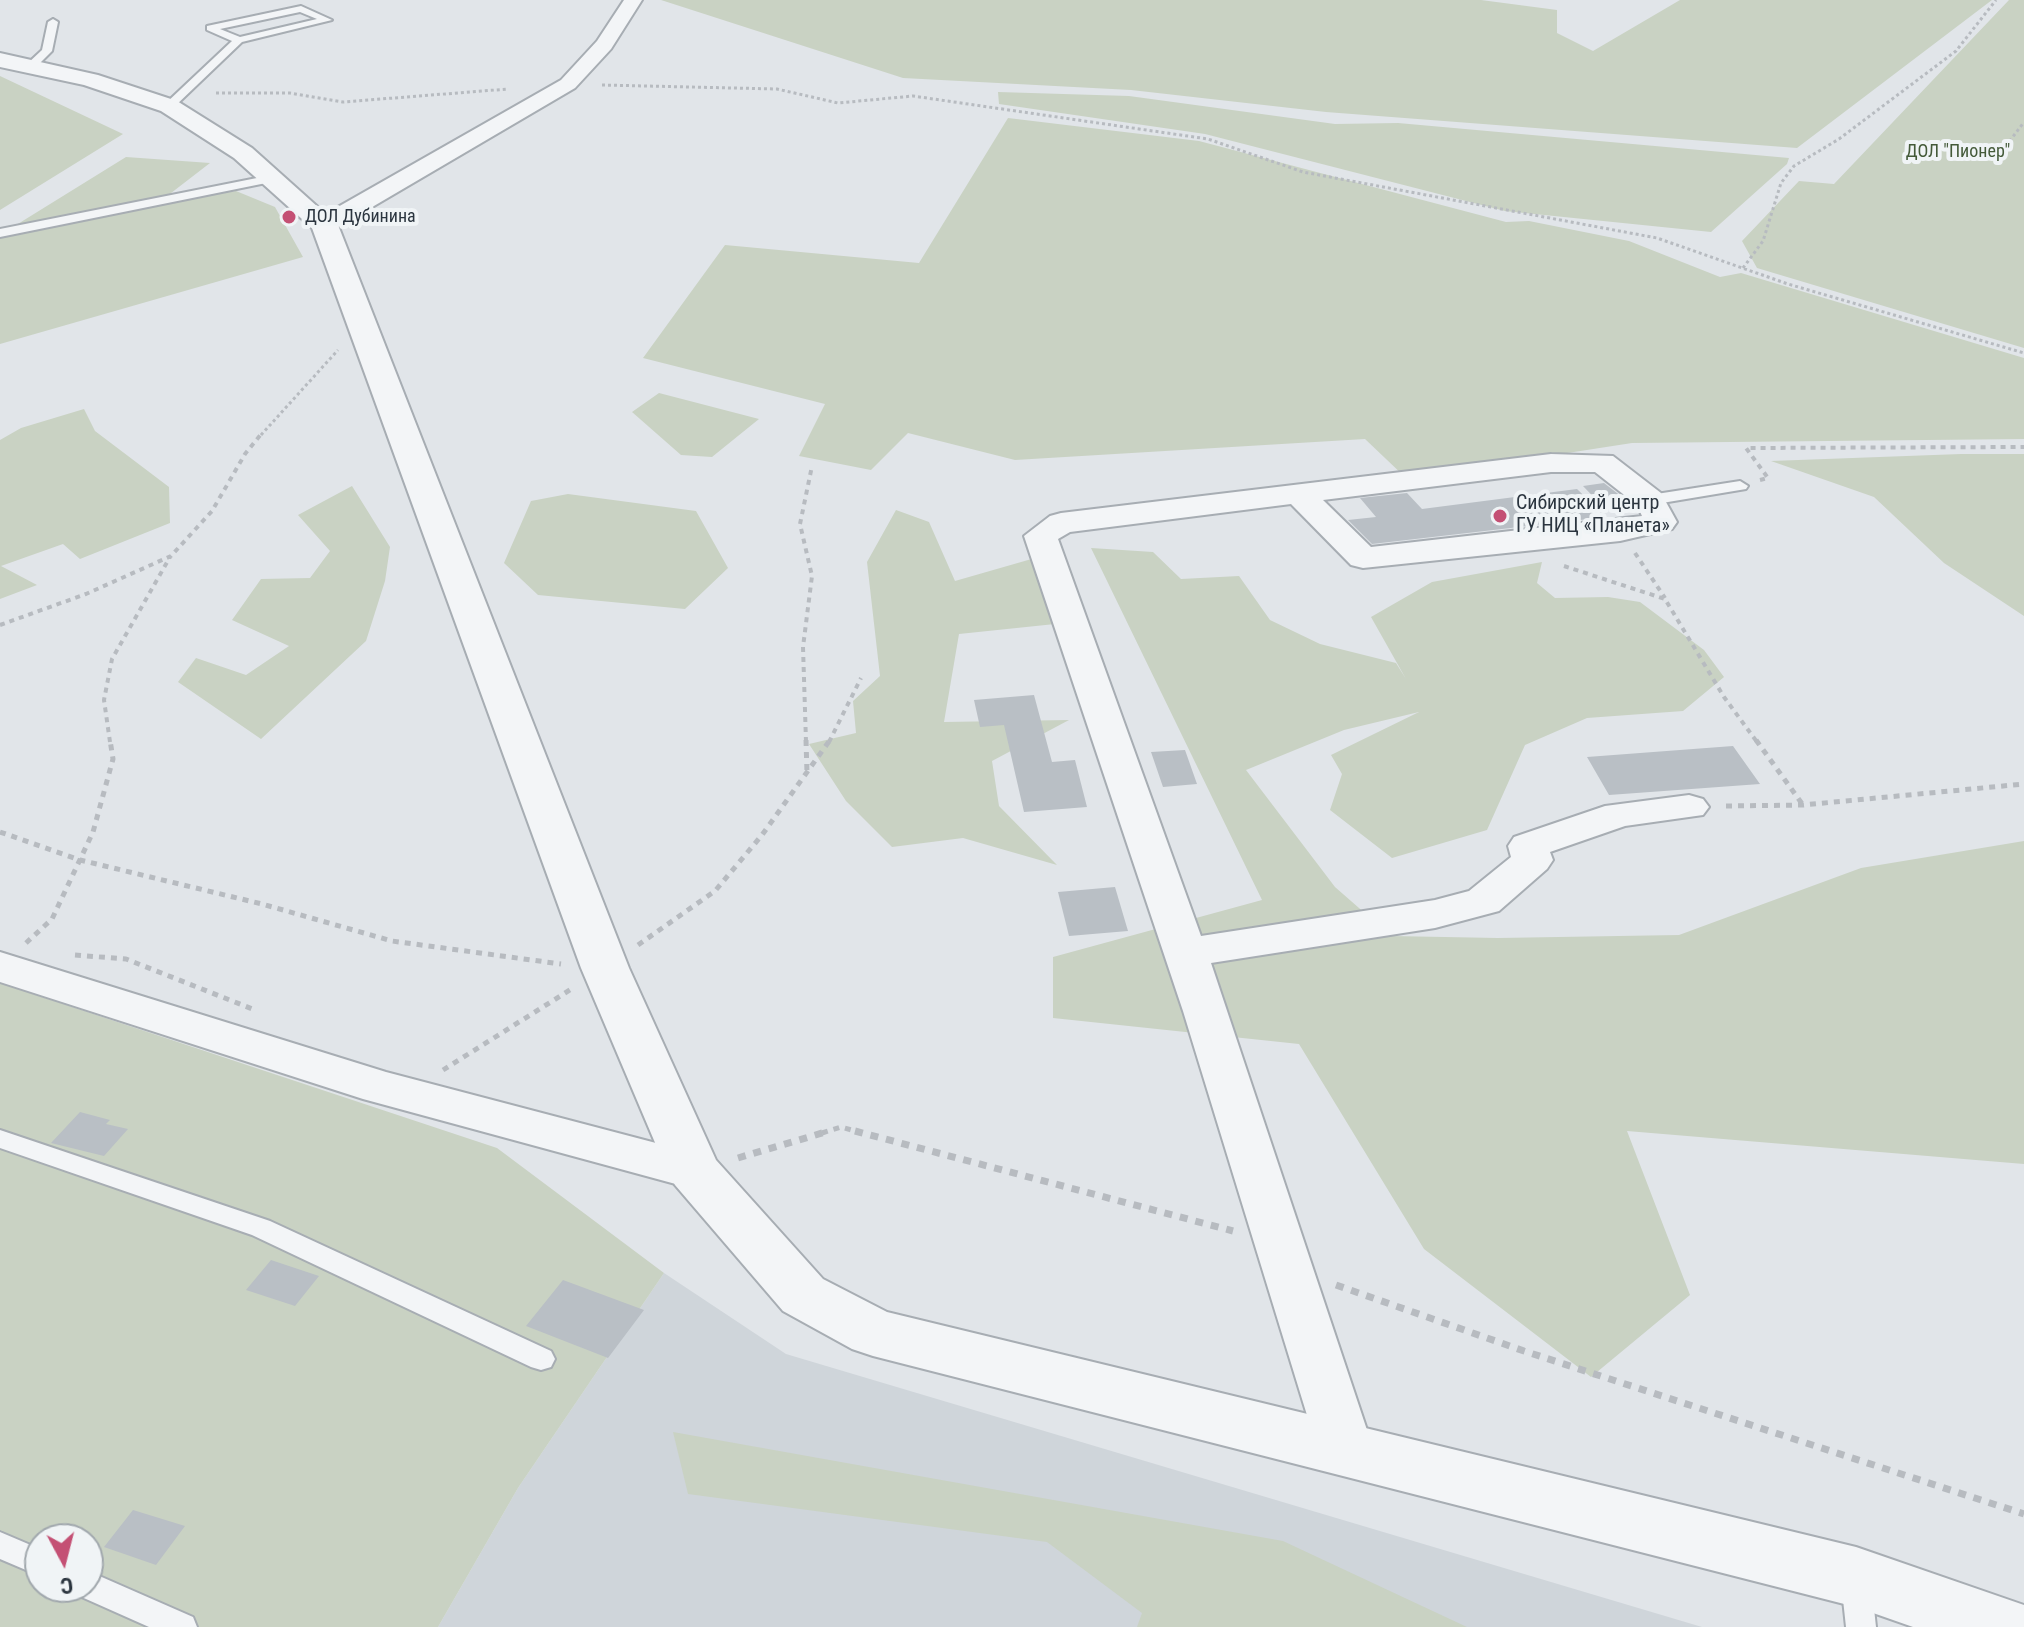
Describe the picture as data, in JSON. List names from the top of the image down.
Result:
{
  "parks": ["ДОЛ \"Пионер\""],
  "places": ["ДОЛ Дубинина", "Сибирский центр ГУ НИЦ «Планета»"],
  "north": "bottom"
}
